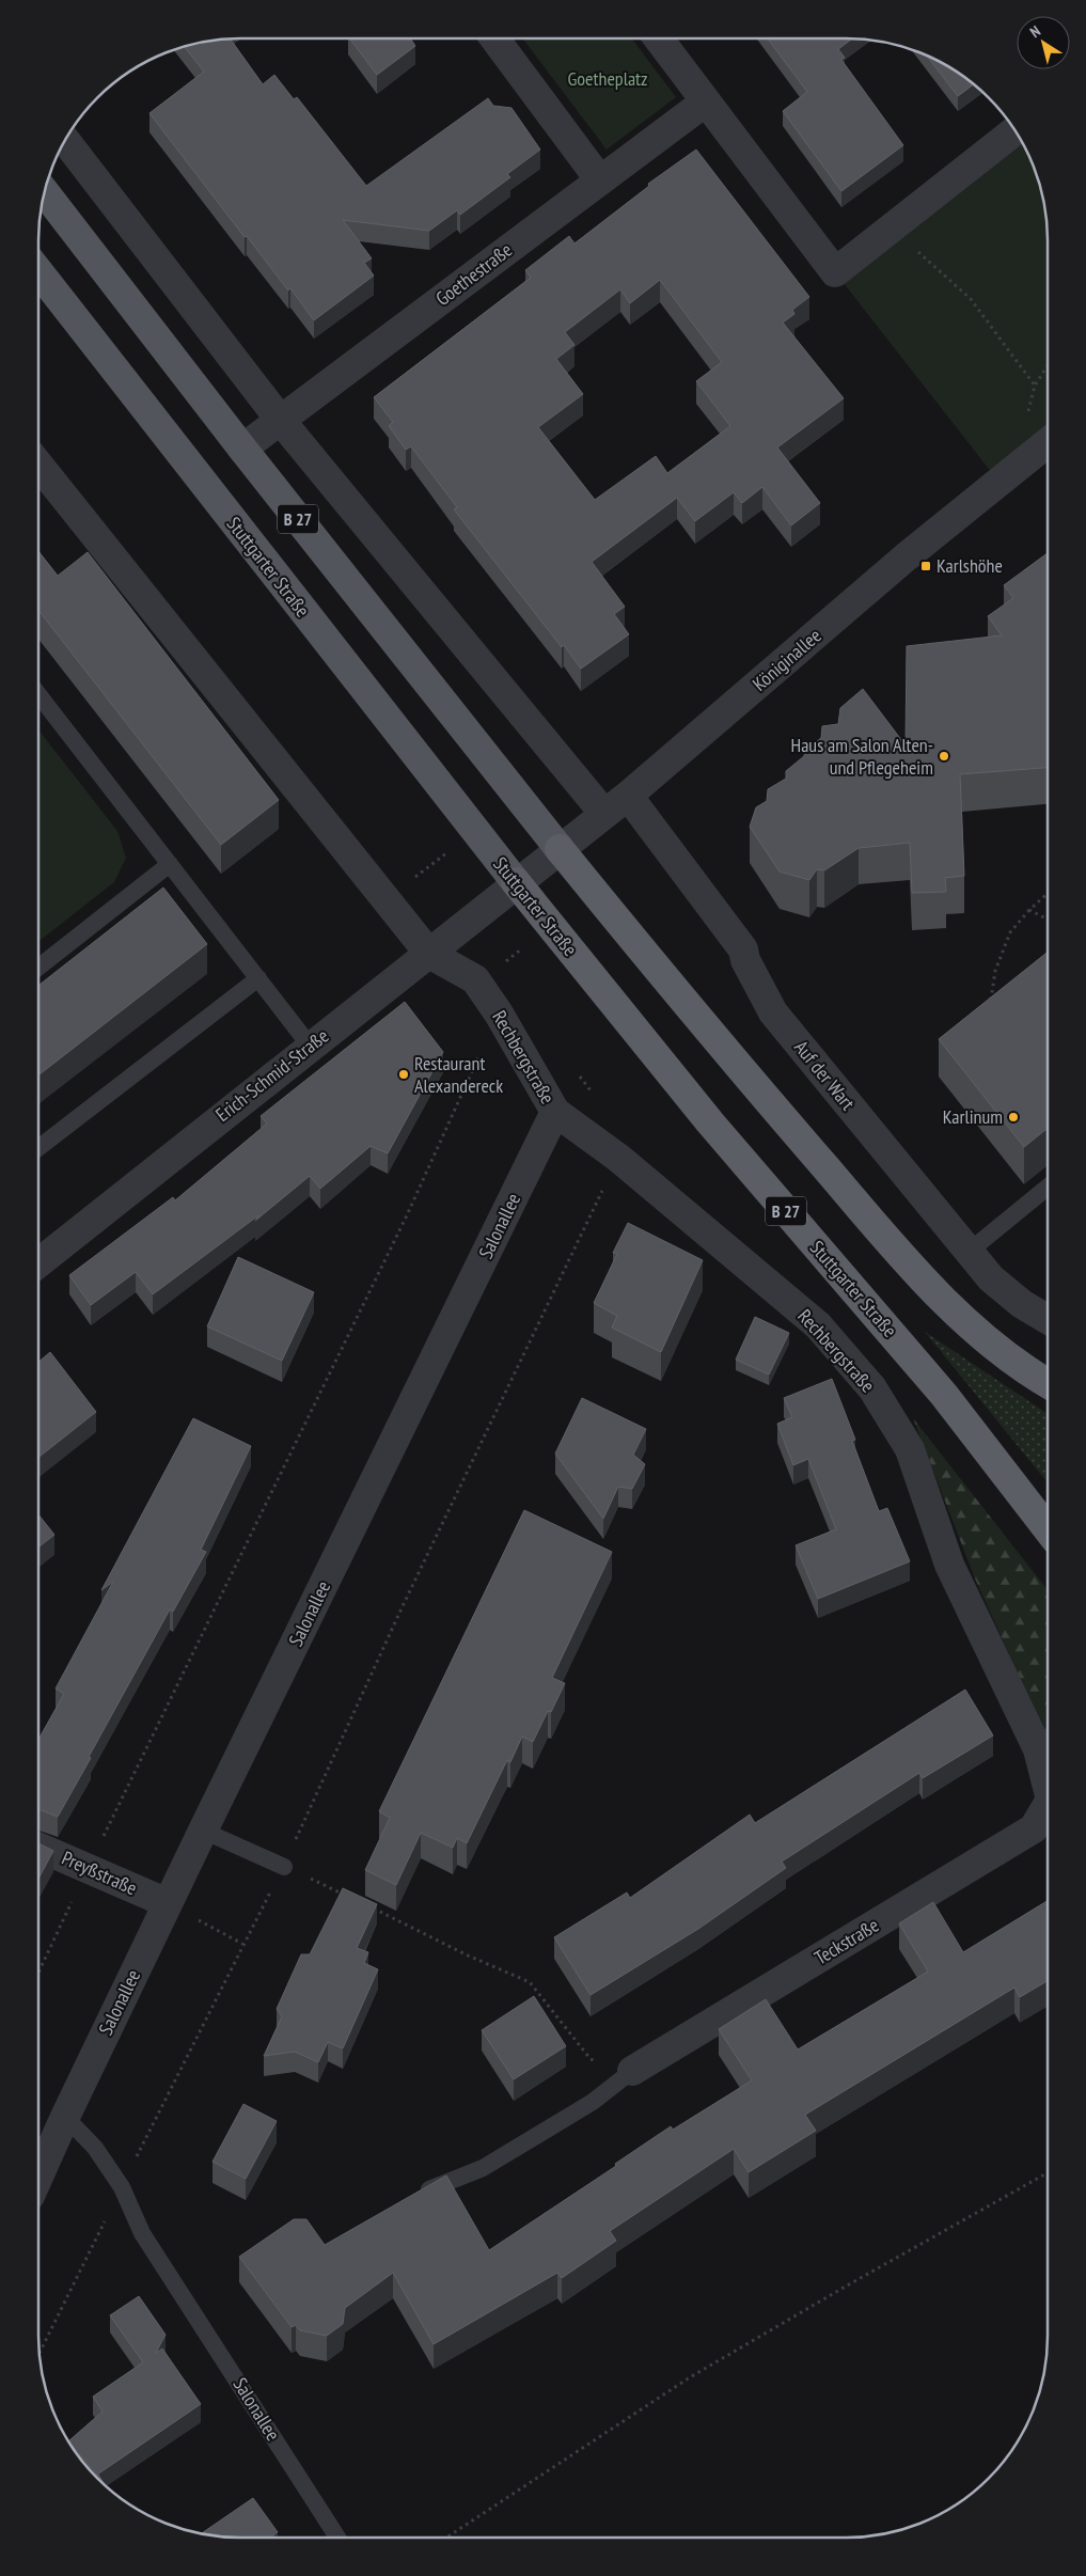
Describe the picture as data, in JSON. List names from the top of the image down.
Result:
{
  "streets": {
    "highway": ["B 27", "Stuttgarter Straße"],
    "street": [
      "Goethestraße",
      "Königinallee",
      "Rechbergstraße",
      "Erich-Schmid-Straße",
      "Auf der Wart",
      "Salonallee",
      "Preyßstraße",
      "Teckstraße"
    ]
  },
  "crossings": [
    ["Goethestraße", "B 27"],
    ["B 27", "Königinallee"],
    ["Stuttgarter Straße", "Königinallee"],
    ["Stuttgarter Straße", "Erich-Schmid-Straße"],
    ["Königinallee", "Erich-Schmid-Straße"],
    ["Königinallee", "Auf der Wart"],
    ["Rechbergstraße", "Erich-Schmid-Straße"],
    ["Rechbergstraße", "Salonallee"],
    ["Salonallee", "Preyßstraße"]
  ],
  "parks": ["Goetheplatz"],
  "places": {
    "transit": ["Karlshöhe"],
    "other": ["Haus am Salon Alten- und Pflegeheim", "Restaurant Alexandereck", "Karlinum"]
  },
  "north": "top left"
}
